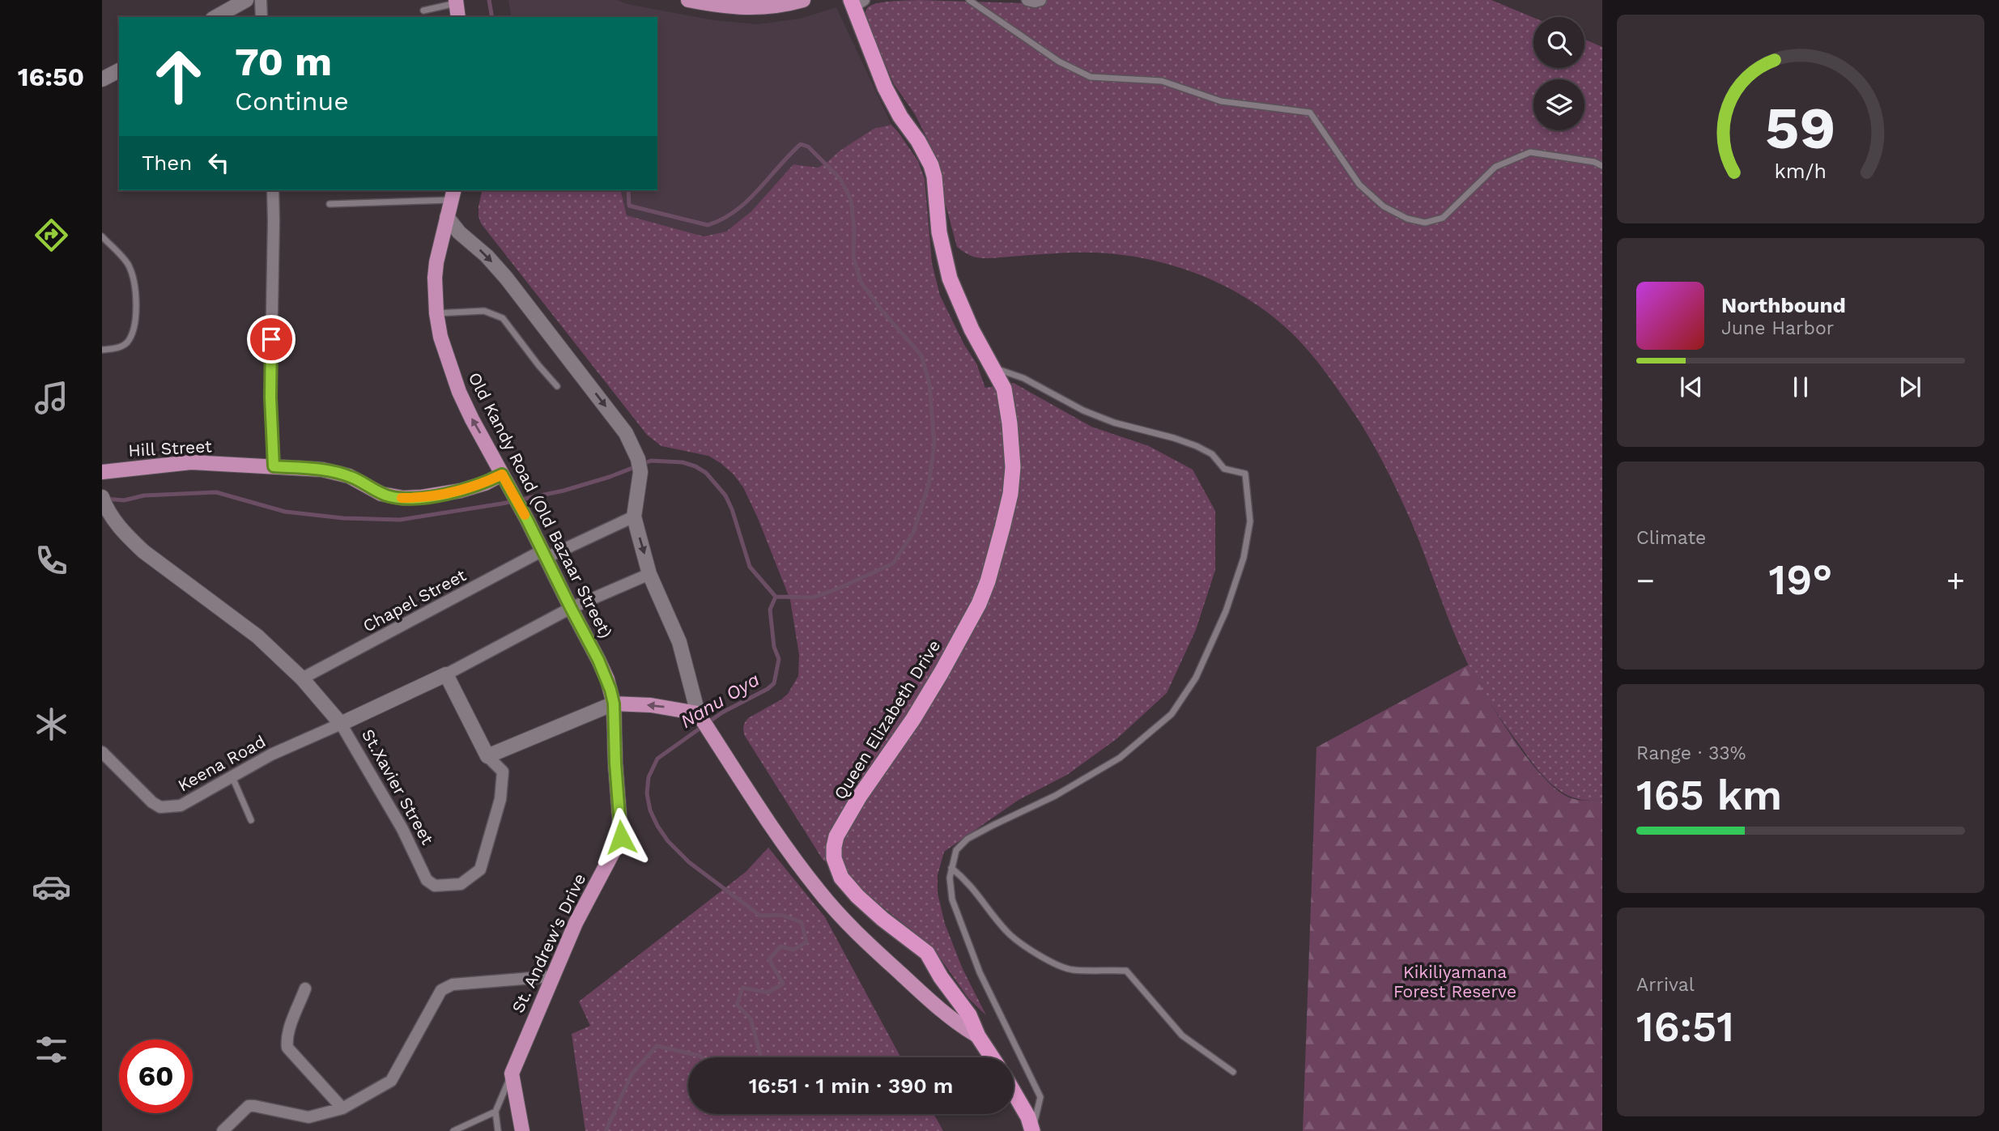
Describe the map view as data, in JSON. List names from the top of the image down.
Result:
{
  "streets": {
    "highway": ["Queen Elizabeth Drive"],
    "main road": ["Hill Street", "Old Kandy Road (Old Bazaar Street)", "St. Andrew's Drive"],
    "street": ["Chapel Street", "Keena Road", "St.Xavier Street"]
  },
  "crossings": [
    ["Hill Street", "Old Kandy Road (Old Bazaar Street)"],
    ["Old Kandy Road (Old Bazaar Street)", "Chapel Street"],
    ["Old Kandy Road (Old Bazaar Street)", "St. Andrew's Drive"],
    ["Chapel Street", "St.Xavier Street"],
    ["Keena Road", "St.Xavier Street"]
  ],
  "water": ["Nanu Oya"],
  "parks": ["Kikiliyamana Forest Reserve"],
  "page": {
    "tabs": "16:50",
    "turn": ["70 m", "Continue"],
    "then": "Then",
    "song": ["Northbound", "June Harbor"],
    "tile": [
      "Climate",
      ["Range · 33%", "165 km"],
      ["Arrival", "16:51"]
    ],
    "heat": ["−", "19°", "+"],
    "limit": "60",
    "trip": "16:51 · 1 min · 390 m",
    "gauge": ["59", "km/h"]
  }
}
